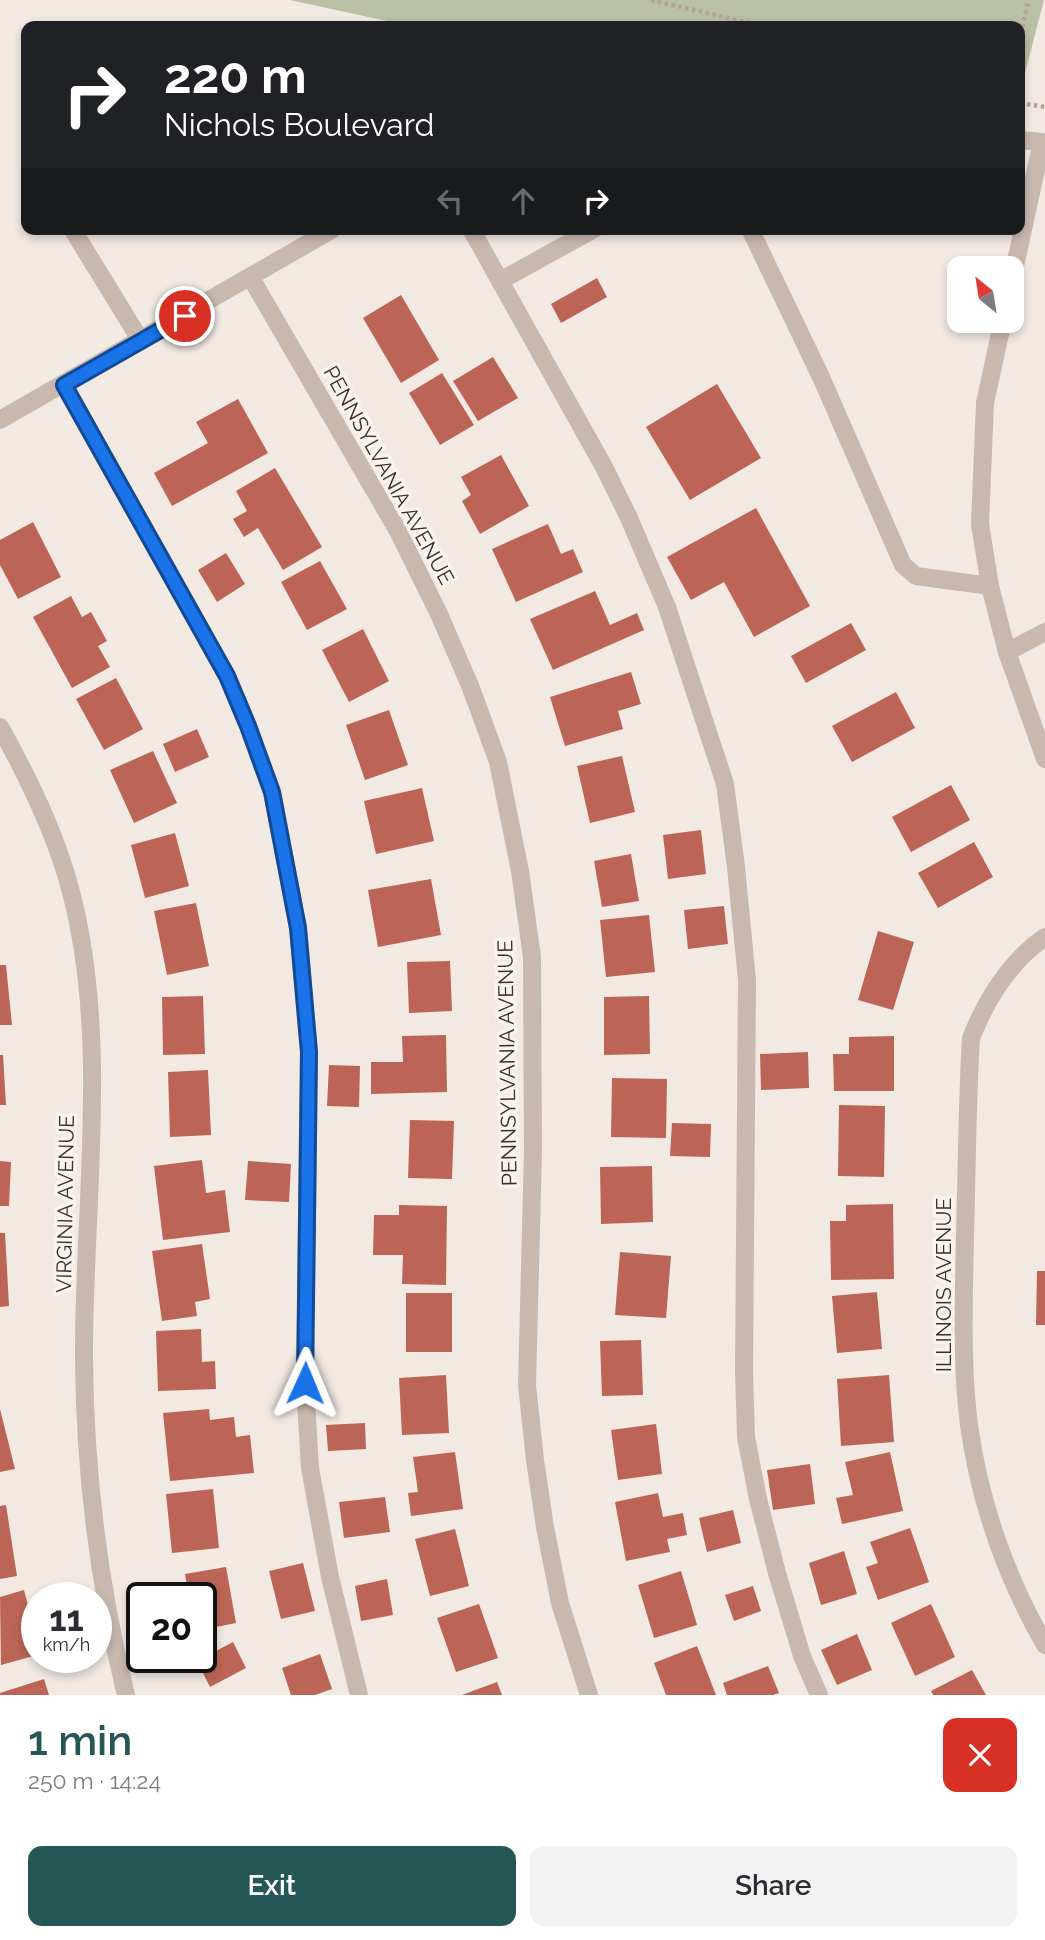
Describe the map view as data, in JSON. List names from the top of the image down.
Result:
{
  "streets": {
    "street": ["PENNSYLVANIA AVENUE", "VIRGINIA AVENUE", "ILLINOIS AVENUE"]
  },
  "north": "top left",
  "page": {
    "turn": ["220 m", "Nichols Boulevard"],
    "speed": "11 km/h",
    "limit": "20",
    "heading": ["1 min", "250 m · 14:24"],
    "buttons": ["Exit", "Share"]
  }
}
